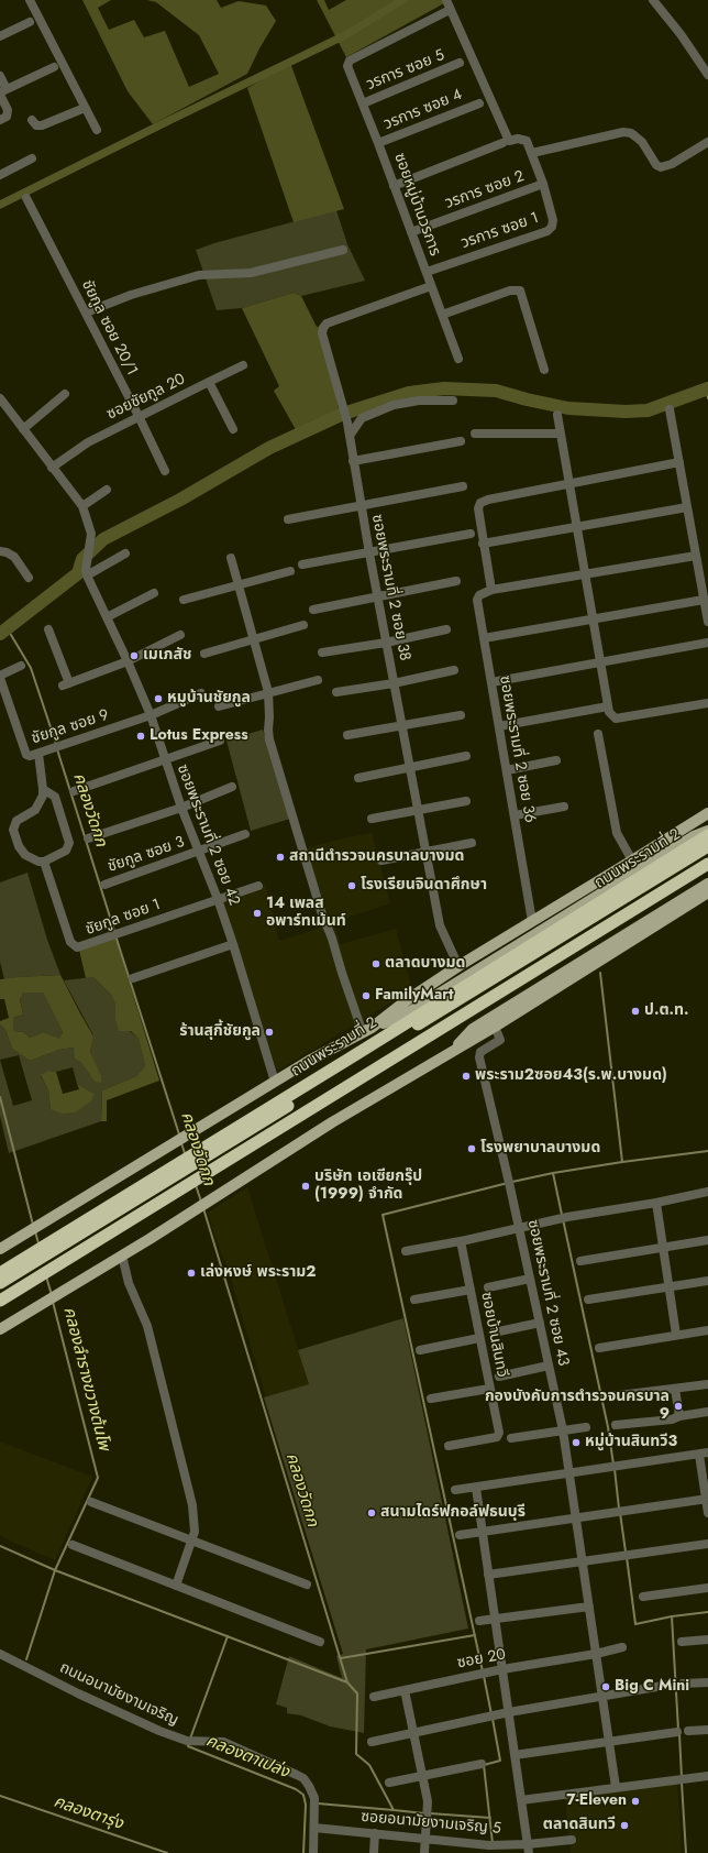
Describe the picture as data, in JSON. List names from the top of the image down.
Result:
{
  "streets": {
    "highway": ["ถนนพระรามที่ 2"],
    "street": [
      "วรการ ซอย 5",
      "วรการ ซอย 4",
      "วรการ ซอย 2",
      "ซอยหมู่บ้านวรการ",
      "วรการ ซอย 1",
      "ชัยกูล ซอย 20/1",
      "ซอยชัยกูล 20",
      "ซอยพระรามที่ 2 ซอย 38",
      "ชัยกูล ซอย 9",
      "ซอยพระรามที่ 2 ซอย 36",
      "ซอยพระรามที่ 2 ซอย 42",
      "ชัยกูล ซอย 3",
      "ชัยกูล ซอย 1",
      "ซอยพระรามที่ 2 ซอย 43",
      "ซอยบ้านสินทวี",
      "ซอย 20",
      "ถนนอนามัยงามเจริญ",
      "ซอยอนามัยงามเจริญ 5"
    ]
  },
  "crossings": [
    ["วรการ ซอย 5", "ซอยหมู่บ้านวรการ"],
    ["วรการ ซอย 4", "ซอยหมู่บ้านวรการ"],
    ["วรการ ซอย 2", "ซอยหมู่บ้านวรการ"],
    ["วรการ ซอย 2", "วรการ ซอย 1"],
    ["ซอยหมู่บ้านวรการ", "วรการ ซอย 1"],
    ["ซอยหมู่บ้านวรการ", "ซอยพระรามที่ 2 ซอย 38"],
    ["ชัยกูล ซอย 20/1", "ซอยชัยกูล 20"],
    ["ซอยชัยกูล 20", "ซอยพระรามที่ 2 ซอย 42"],
    ["ซอยพระรามที่ 2 ซอย 38", "ถนนพระรามที่ 2"],
    ["ชัยกูล ซอย 9", "ซอยพระรามที่ 2 ซอย 42"],
    ["ซอยพระรามที่ 2 ซอย 36", "ถนนพระรามที่ 2"],
    ["ซอยพระรามที่ 2 ซอย 42", "ชัยกูล ซอย 3"],
    ["ซอยพระรามที่ 2 ซอย 42", "ถนนพระรามที่ 2"],
    ["ซอยพระรามที่ 2 ซอย 42", "ชัยกูล ซอย 1"],
    ["ซอยพระรามที่ 2 ซอย 43", "ซอย 20"],
    ["ถนนอนามัยงามเจริญ", "ซอยอนามัยงามเจริญ 5"]
  ],
  "water": [
    "คลองวัดกก",
    "คลองลำรางขวางต้นโพ",
    "คลองตาเปล่ง",
    "คลองตารุ่ง"
  ],
  "places": [
    "เมเภสัช",
    "หมูบ้านชัยกูล",
    "Lotus Express",
    "สถานีตำรวจนครบาลบางมด",
    "โรงเรียนจินดาศึกษา",
    "14 เพลส อพาร์ทเม้นท์",
    "ตลาดบางมด",
    "FamilyMart",
    "ป.ต.ท.",
    "ร้านสุกี้ชัยกูล",
    "พระราม2ซอย43(ร.พ.บางมด)",
    "โรงพยาบาลบางมด",
    "บริษัท เอเซียกรุ๊ป (1999) จำกัด",
    "เล่งหงษ์ พระราม2",
    "กองบังคับการตำรวจนครบาล 9",
    "หมู่บ้านสินทวี3",
    "สนามไดร์ฟกอล์ฟธนบุรี",
    "Big C Mini",
    "7-Eleven",
    "ตลาดสินทวี"
  ]
}
